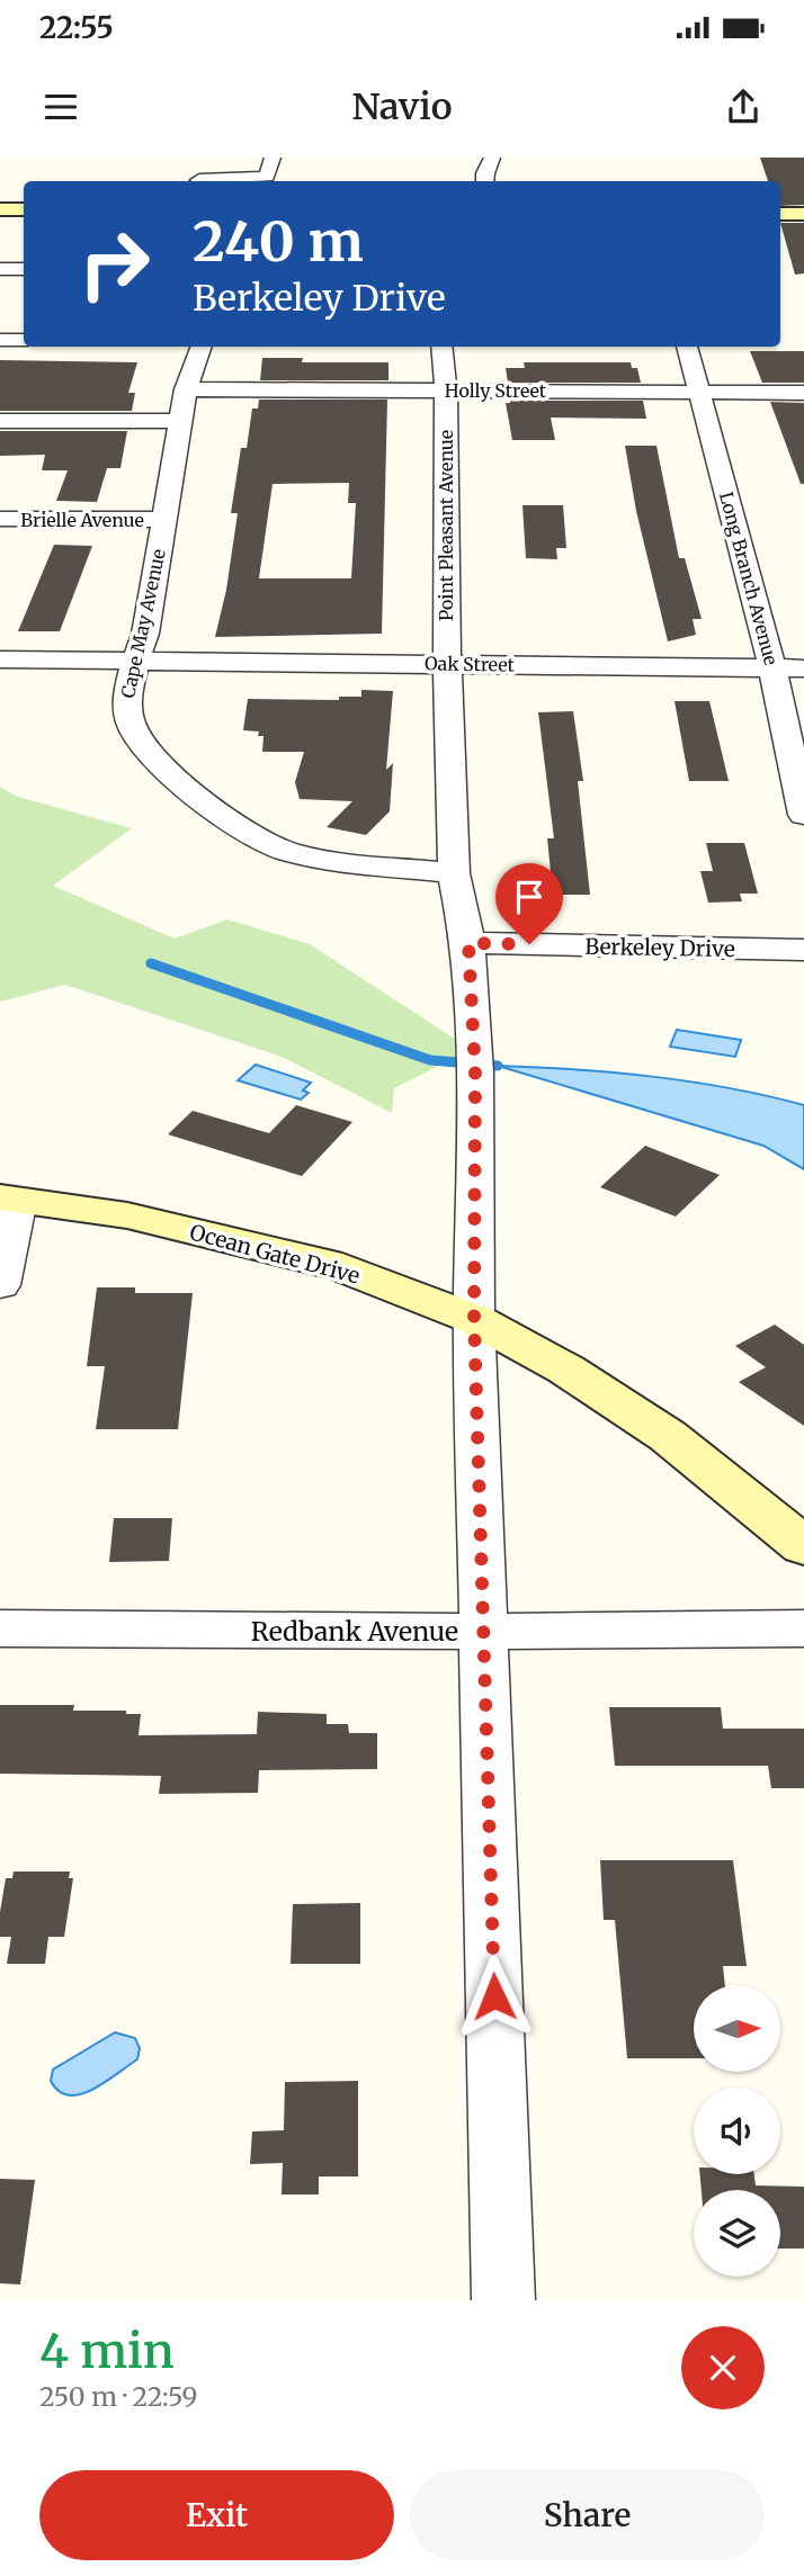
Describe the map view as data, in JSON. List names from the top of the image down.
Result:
{
  "streets": {
    "main road": ["Ocean Gate Drive"],
    "street": [
      "Holly Street",
      "Brielle Avenue",
      "Point Pleasant Avenue",
      "Long Branch Avenue",
      "Cape May Avenue",
      "Oak Street",
      "Berkeley Drive",
      "Redbank Avenue"
    ]
  },
  "crossings": [
    ["Holly Street", "Point Pleasant Avenue"],
    ["Holly Street", "Long Branch Avenue"],
    ["Holly Street", "Cape May Avenue"],
    ["Brielle Avenue", "Cape May Avenue"],
    ["Point Pleasant Avenue", "Cape May Avenue"],
    ["Point Pleasant Avenue", "Oak Street"],
    ["Point Pleasant Avenue", "Berkeley Drive"],
    ["Point Pleasant Avenue", "Ocean Gate Drive"],
    ["Point Pleasant Avenue", "Redbank Avenue"],
    ["Long Branch Avenue", "Oak Street"],
    ["Cape May Avenue", "Oak Street"]
  ],
  "north": "right",
  "page": {
    "status": "22:55",
    "header": "Navio",
    "turn": ["240 m", "Berkeley Drive"],
    "heading": ["4 min", "250 m · 22:59"],
    "buttons": ["Exit", "Share"]
  }
}
